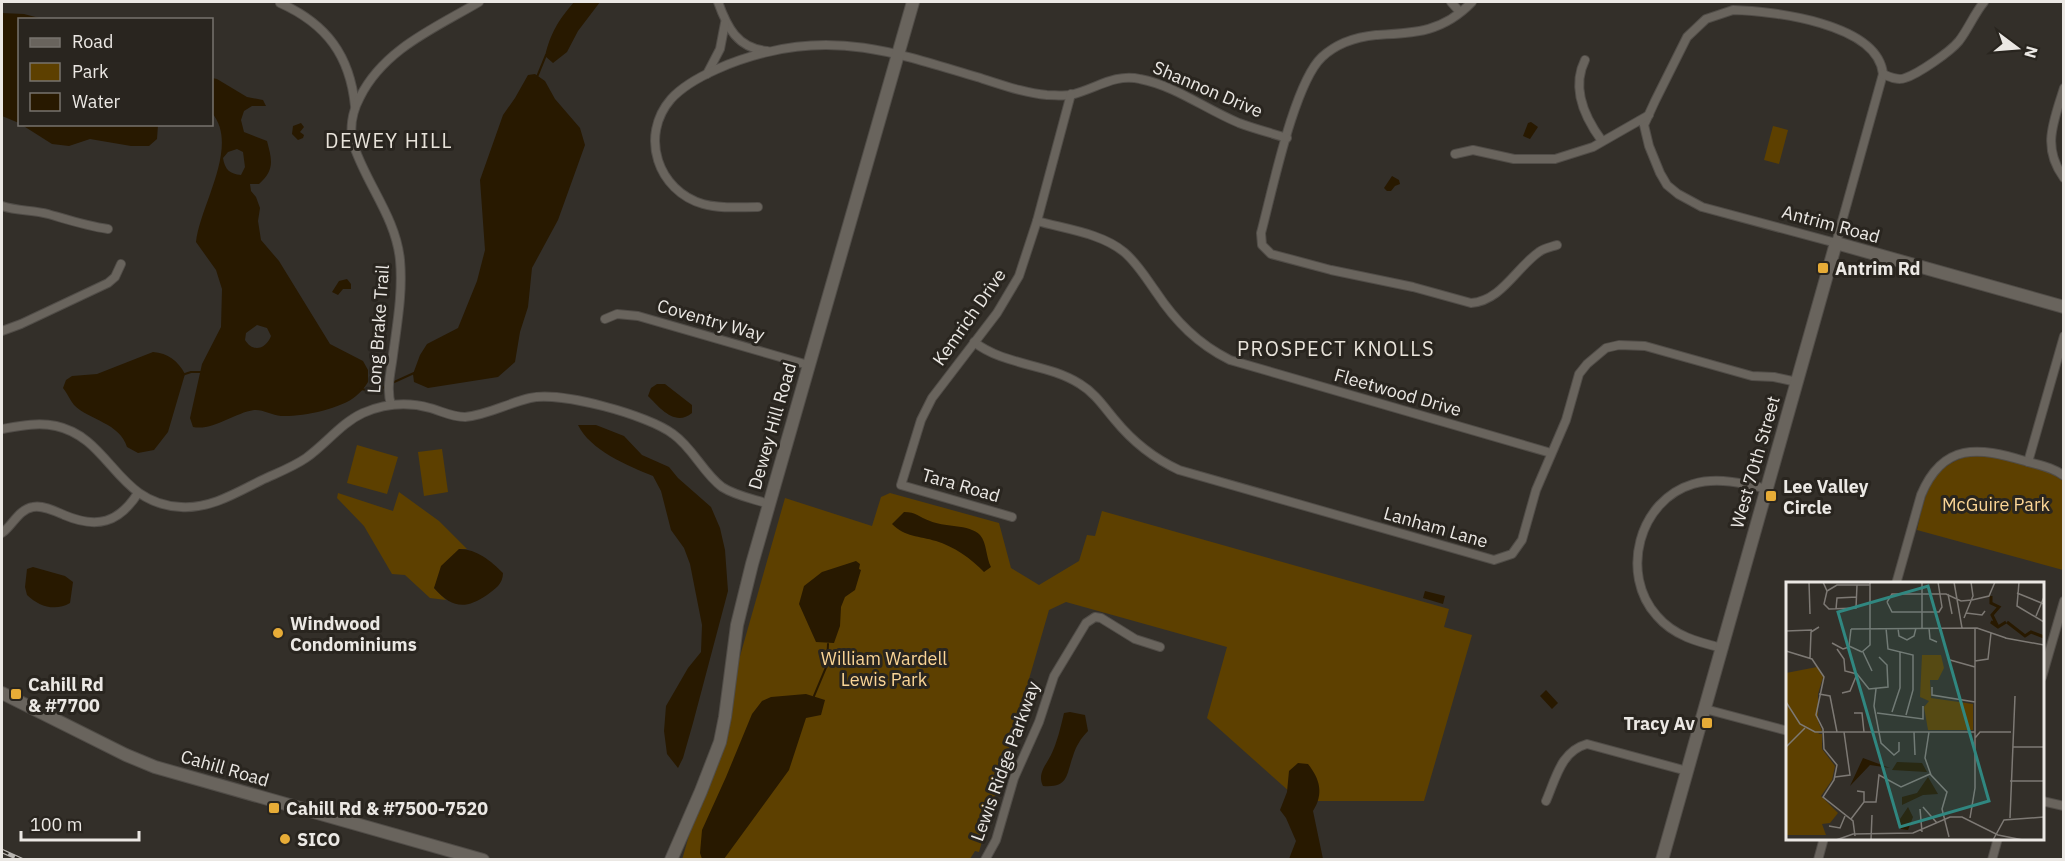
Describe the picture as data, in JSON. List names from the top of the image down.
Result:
{
  "streets": {
    "street": [
      "Shannon Drive",
      "Antrim Road",
      "Kemrich Drive",
      "Coventry Way",
      "Long Brake Trail",
      "Fleetwood Drive",
      "Dewey Hill Road",
      "West 70th Street",
      "Tara Road",
      "Lanham Lane",
      "Lewis Ridge Parkway",
      "Cahill Road"
    ]
  },
  "crossings": [
    ["Shannon Drive", "Kemrich Drive"],
    ["Shannon Drive", "Dewey Hill Road"],
    ["Antrim Road", "West 70th Street"],
    ["Kemrich Drive", "Fleetwood Drive"],
    ["Kemrich Drive", "Tara Road"],
    ["Kemrich Drive", "Lanham Lane"],
    ["Coventry Way", "Dewey Hill Road"],
    ["Fleetwood Drive", "Lanham Lane"],
    ["West 70th Street", "Lanham Lane"]
  ],
  "districts": ["DEWEY HILL", "PROSPECT KNOLLS"],
  "parks": ["McGuire Park", "William Wardell Lewis Park"],
  "places": {
    "transit": [
      "Antrim Rd",
      "Lee Valley Circle",
      "Cahill Rd & #7700",
      "Tracy Av",
      "Cahill Rd & #7500-7520"
    ],
    "other": ["Windwood Condominiums", "SICO"]
  },
  "legend": ["Road", "Park", "Water"],
  "scale_bar": "100 m",
  "north": "right"
}
